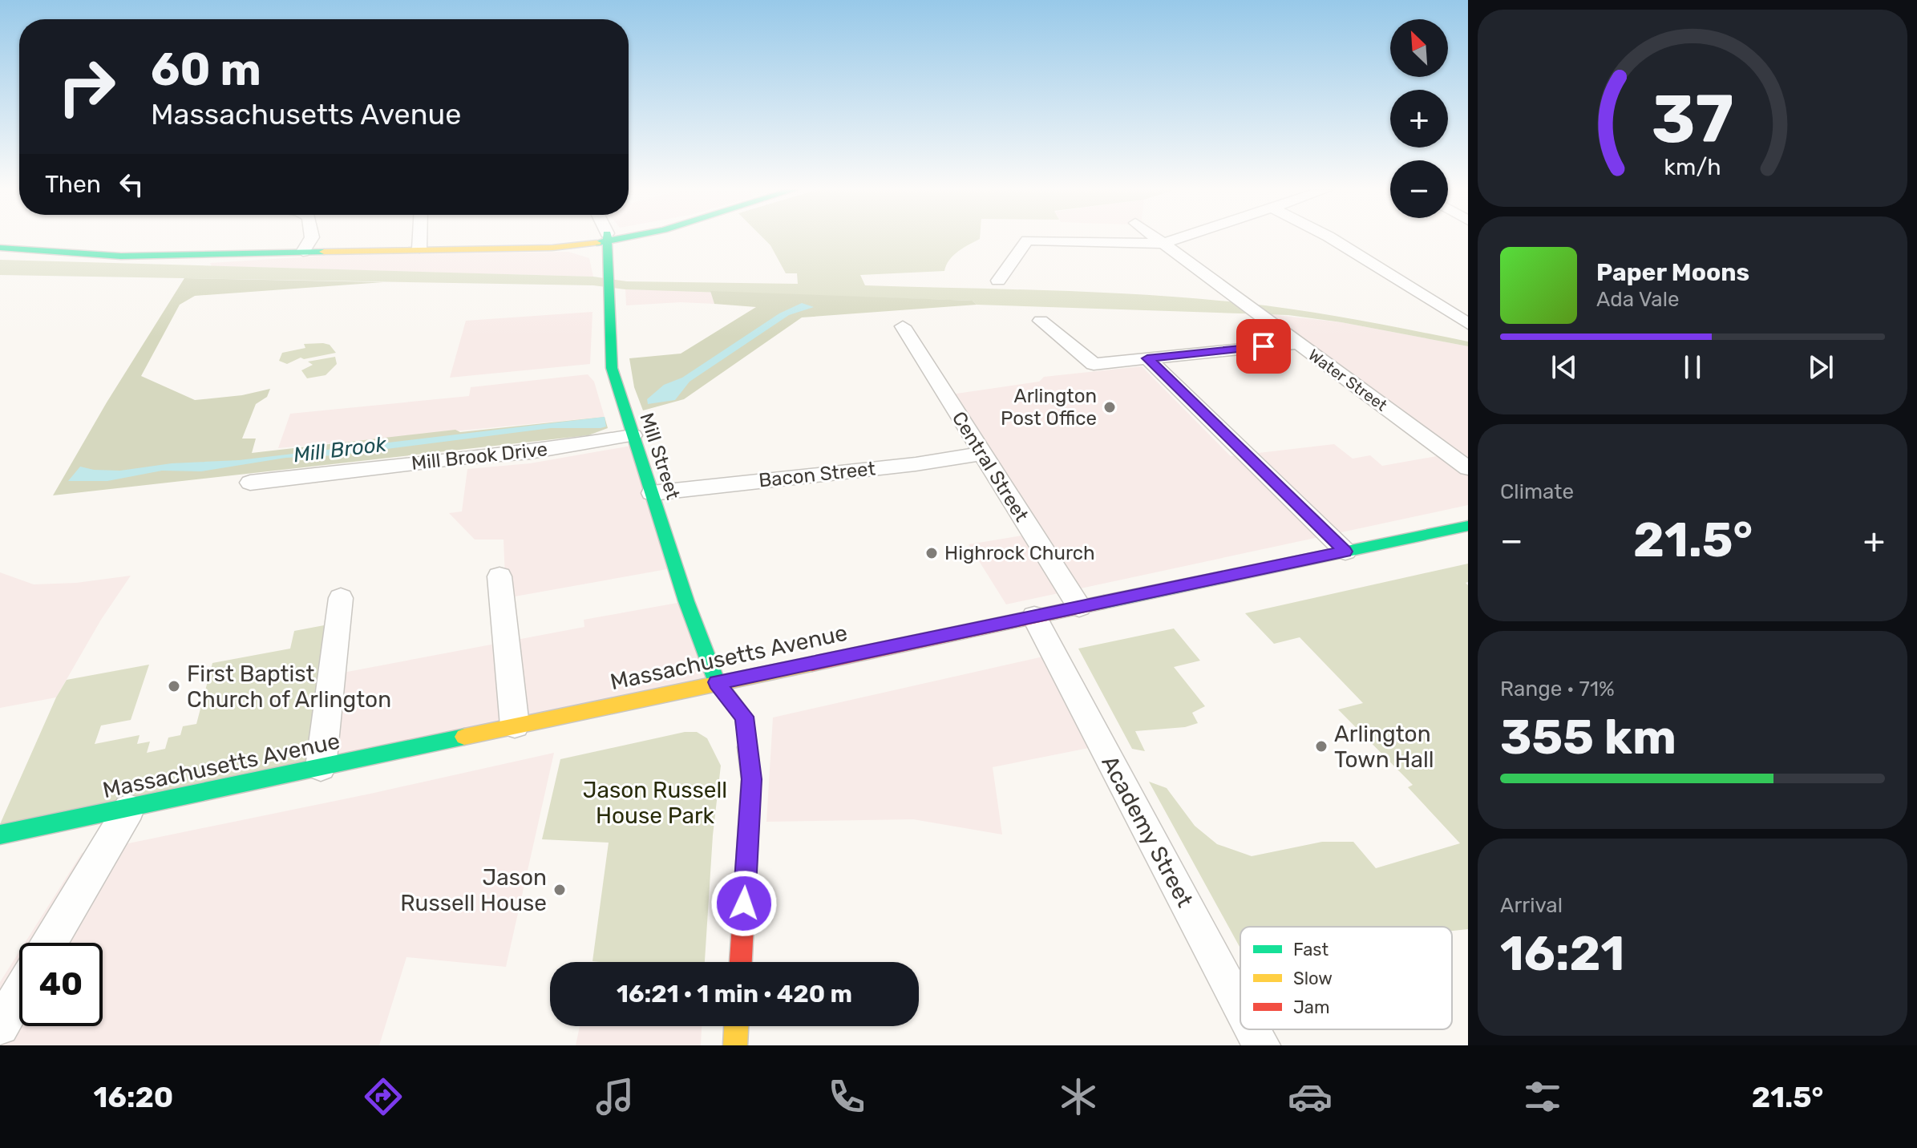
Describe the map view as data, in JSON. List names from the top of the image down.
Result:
{
  "streets": {
    "main road": ["Mill Street", "Massachusetts Avenue"],
    "street": [
      "Water Street",
      "Mill Brook Drive",
      "Central Street",
      "Bacon Street",
      "Academy Street"
    ]
  },
  "crossings": [
    ["Mill Brook Drive", "Mill Street"],
    ["Mill Street", "Bacon Street"],
    ["Mill Street", "Massachusetts Avenue"],
    ["Central Street", "Bacon Street"],
    ["Central Street", "Massachusetts Avenue"],
    ["Massachusetts Avenue", "Academy Street"]
  ],
  "water": ["Mill Brook"],
  "parks": ["Jason Russell House Park"],
  "places": [
    "Arlington Post Office",
    "Highrock Church",
    "First Baptist Church of Arlington",
    "Arlington Town Hall",
    "Jason Russell House"
  ],
  "legend": ["Fast", "Slow", "Jam"],
  "north": "top left",
  "page": {
    "map_buttons": ["+", "−"],
    "turn": ["60 m", "Massachusetts Avenue"],
    "then": "Then",
    "song": ["Paper Moons", "Ada Vale"],
    "tile": [
      "Climate",
      ["Range · 71%", "355 km"],
      ["Arrival", "16:21"]
    ],
    "heat": ["−", "21.5°", "+"],
    "limit": "40",
    "trip": "16:21 · 1 min · 420 m",
    "tabs": ["16:20", "21.5°"],
    "gauge": ["37", "km/h"]
  }
}
